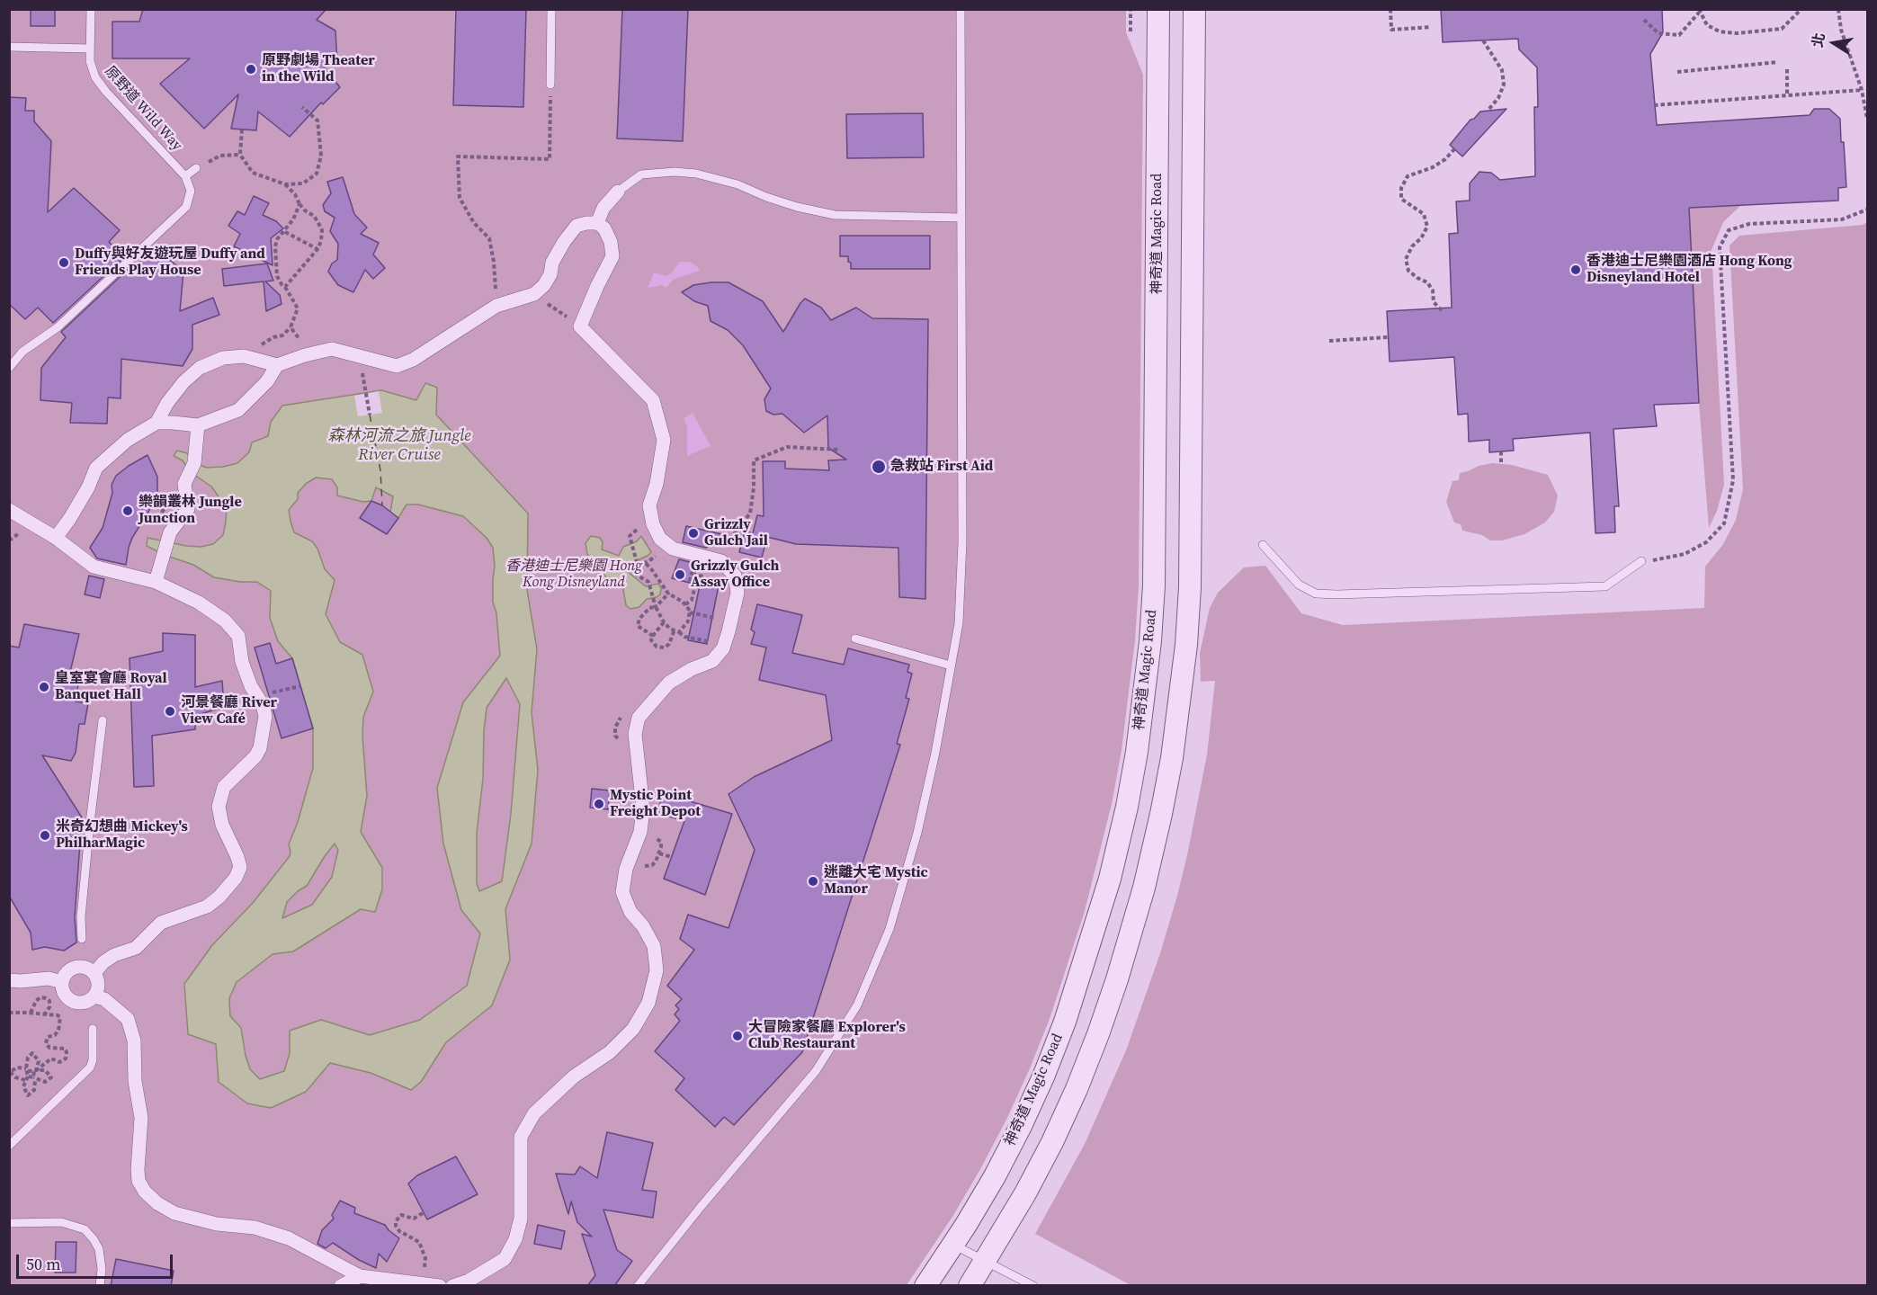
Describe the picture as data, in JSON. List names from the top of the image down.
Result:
{
  "streets": {
    "street": ["神奇道 Magic Road"],
    "lane": ["原野道 Wild Way"]
  },
  "water": ["森林河流之旅 Jungle River Cruise"],
  "parks": ["香港迪士尼樂園 Hong Kong Disneyland"],
  "places": [
    "原野劇場 Theater in the Wild",
    "Duffy與好友遊玩屋 Duffy and Friends Play House",
    "香港迪士尼樂園酒店 Hong Kong Disneyland Hotel",
    "急救站 First Aid",
    "樂韻叢林 Jungle Junction",
    "Grizzly Gulch Jail",
    "Grizzly Gulch Assay Office",
    "皇室宴會廳 Royal Banquet Hall",
    "河景餐廳 River View Café",
    "Mystic Point Freight Depot",
    "米奇幻想曲 Mickey's PhilharMagic",
    "迷離大宅 Mystic Manor",
    "大冒險家餐廳 Explorer's Club Restaurant"
  ],
  "scale_bar": "50 m",
  "north": "left"
}
